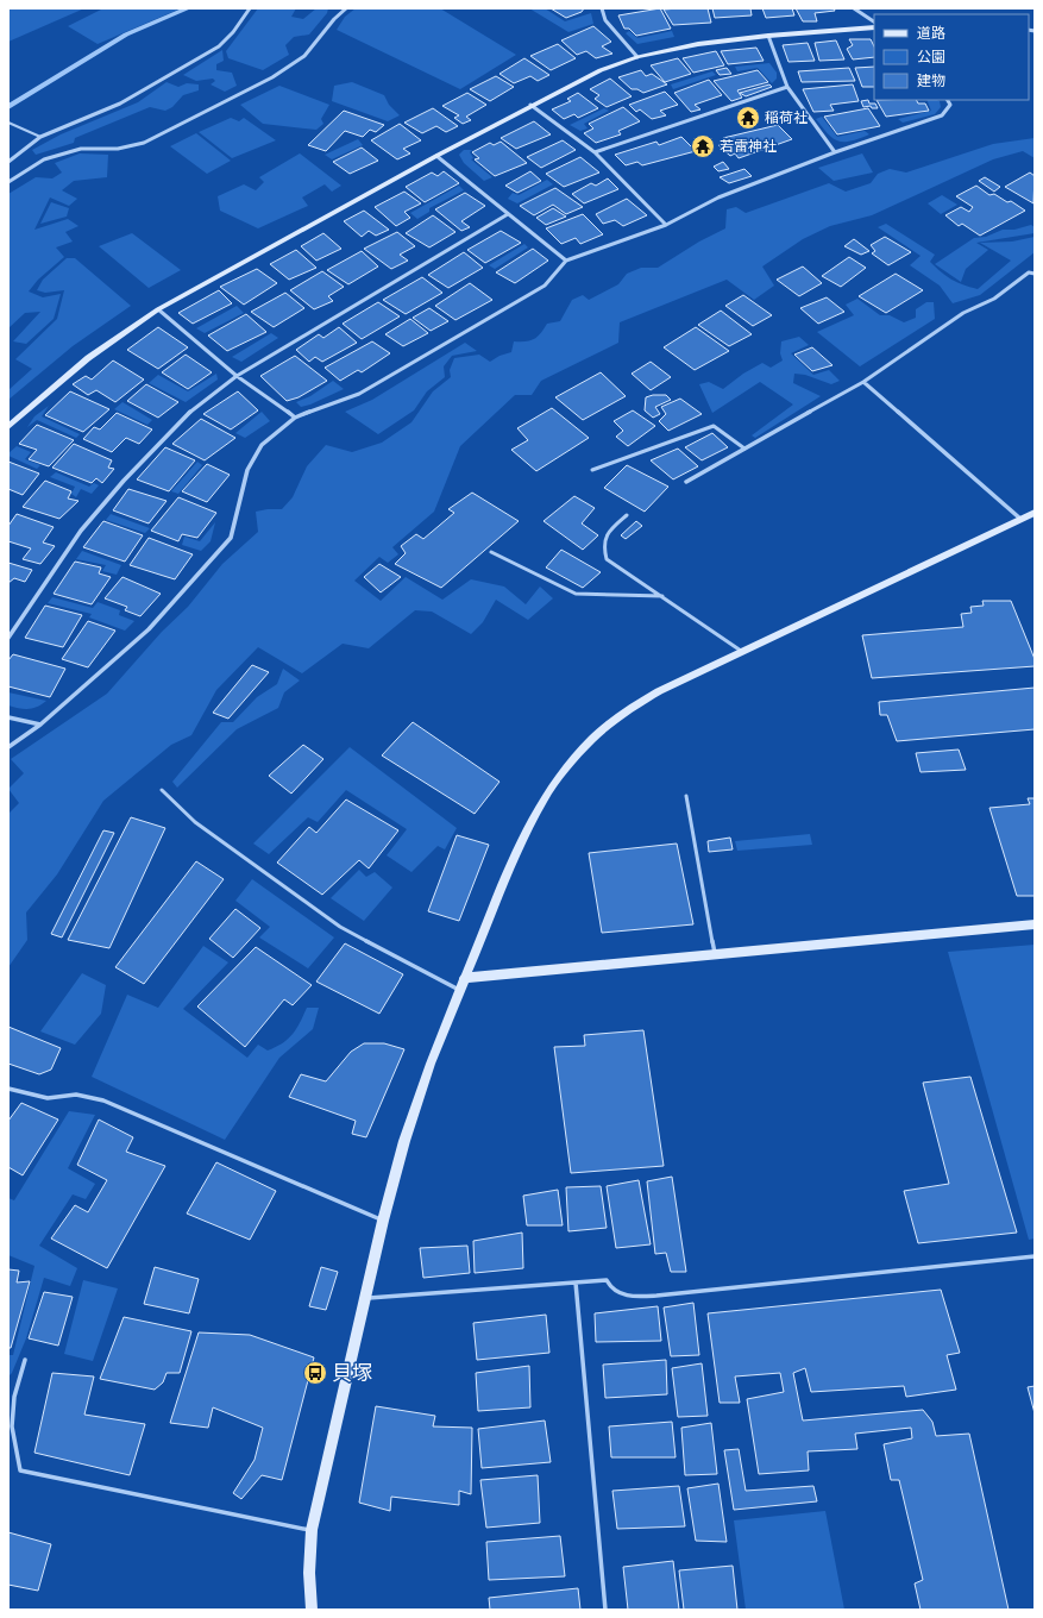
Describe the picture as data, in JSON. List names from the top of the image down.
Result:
{
  "places": {
    "temple": ["稲荷社", "若雷神社"],
    "bus stop": ["貝塚"]
  },
  "legend": ["道路", "公園", "建物"]
}
